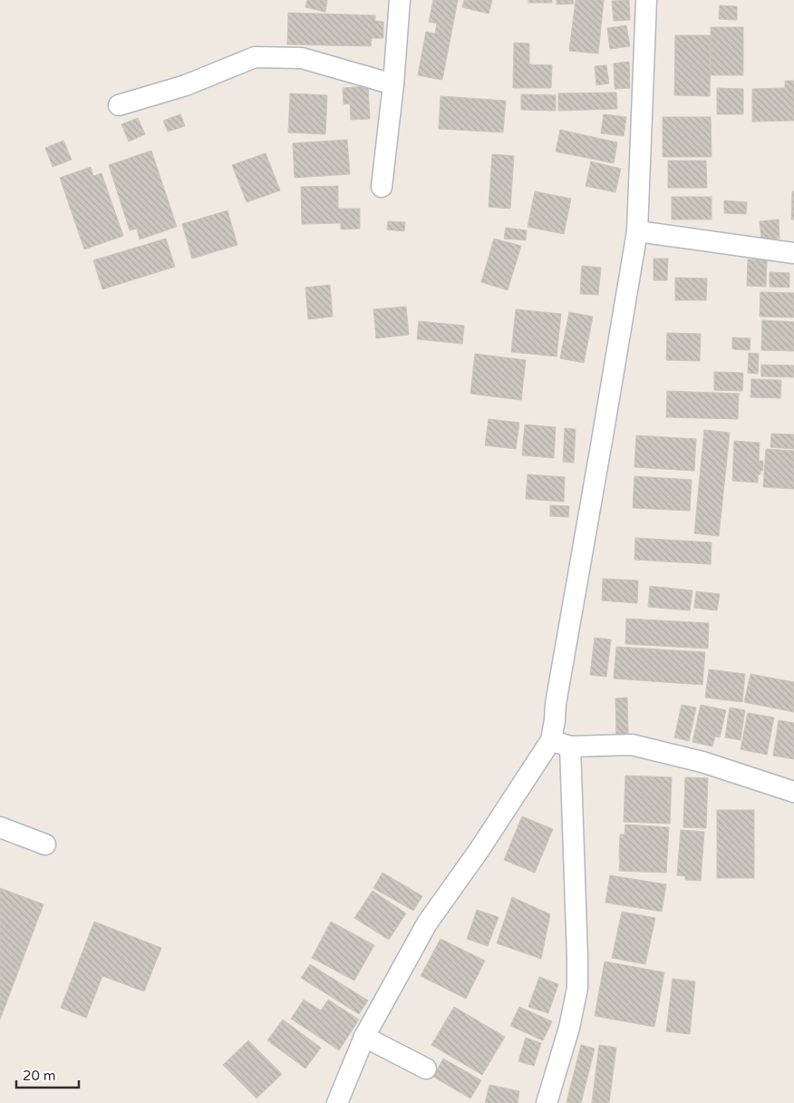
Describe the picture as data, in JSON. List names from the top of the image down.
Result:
{
  "scale_bar": "20 m"
}
